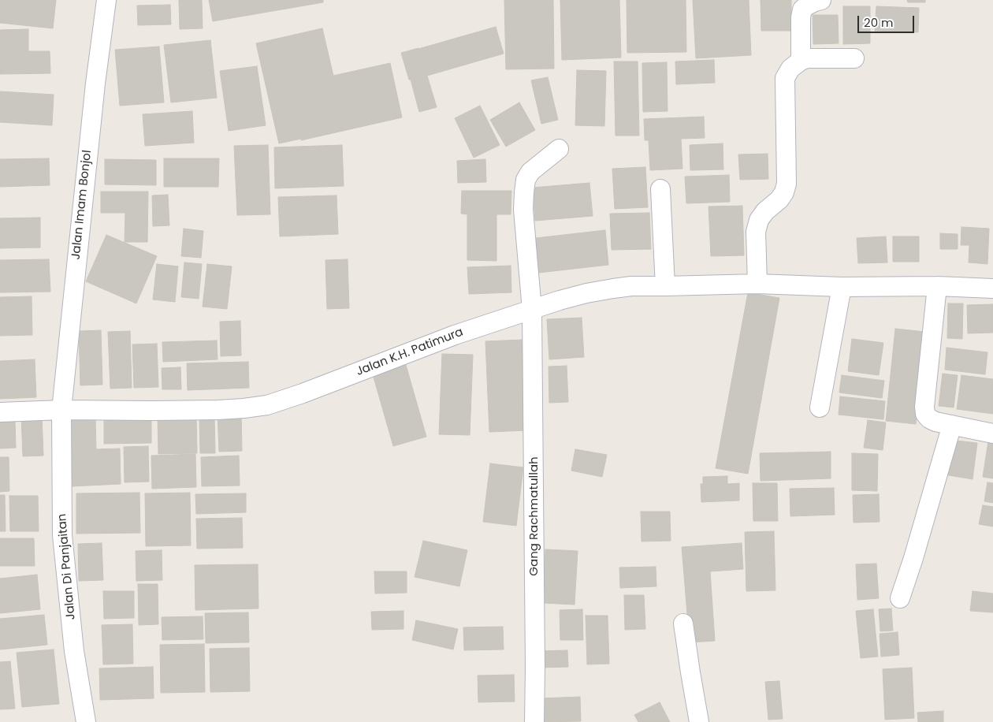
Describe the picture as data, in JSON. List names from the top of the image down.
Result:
{
  "streets": {
    "street": [
      "Jalan Imam Bonjol",
      "Jalan K.H. Patimura",
      "Gang Rachmatullah",
      "Jalan Di Panjaitan"
    ]
  },
  "crossings": [
    ["Jalan Imam Bonjol", "Jalan K.H. Patimura"],
    ["Jalan Imam Bonjol", "Jalan Di Panjaitan"],
    ["Jalan K.H. Patimura", "Gang Rachmatullah"],
    ["Jalan K.H. Patimura", "Jalan Di Panjaitan"]
  ],
  "scale_bar": "20 m"
}
